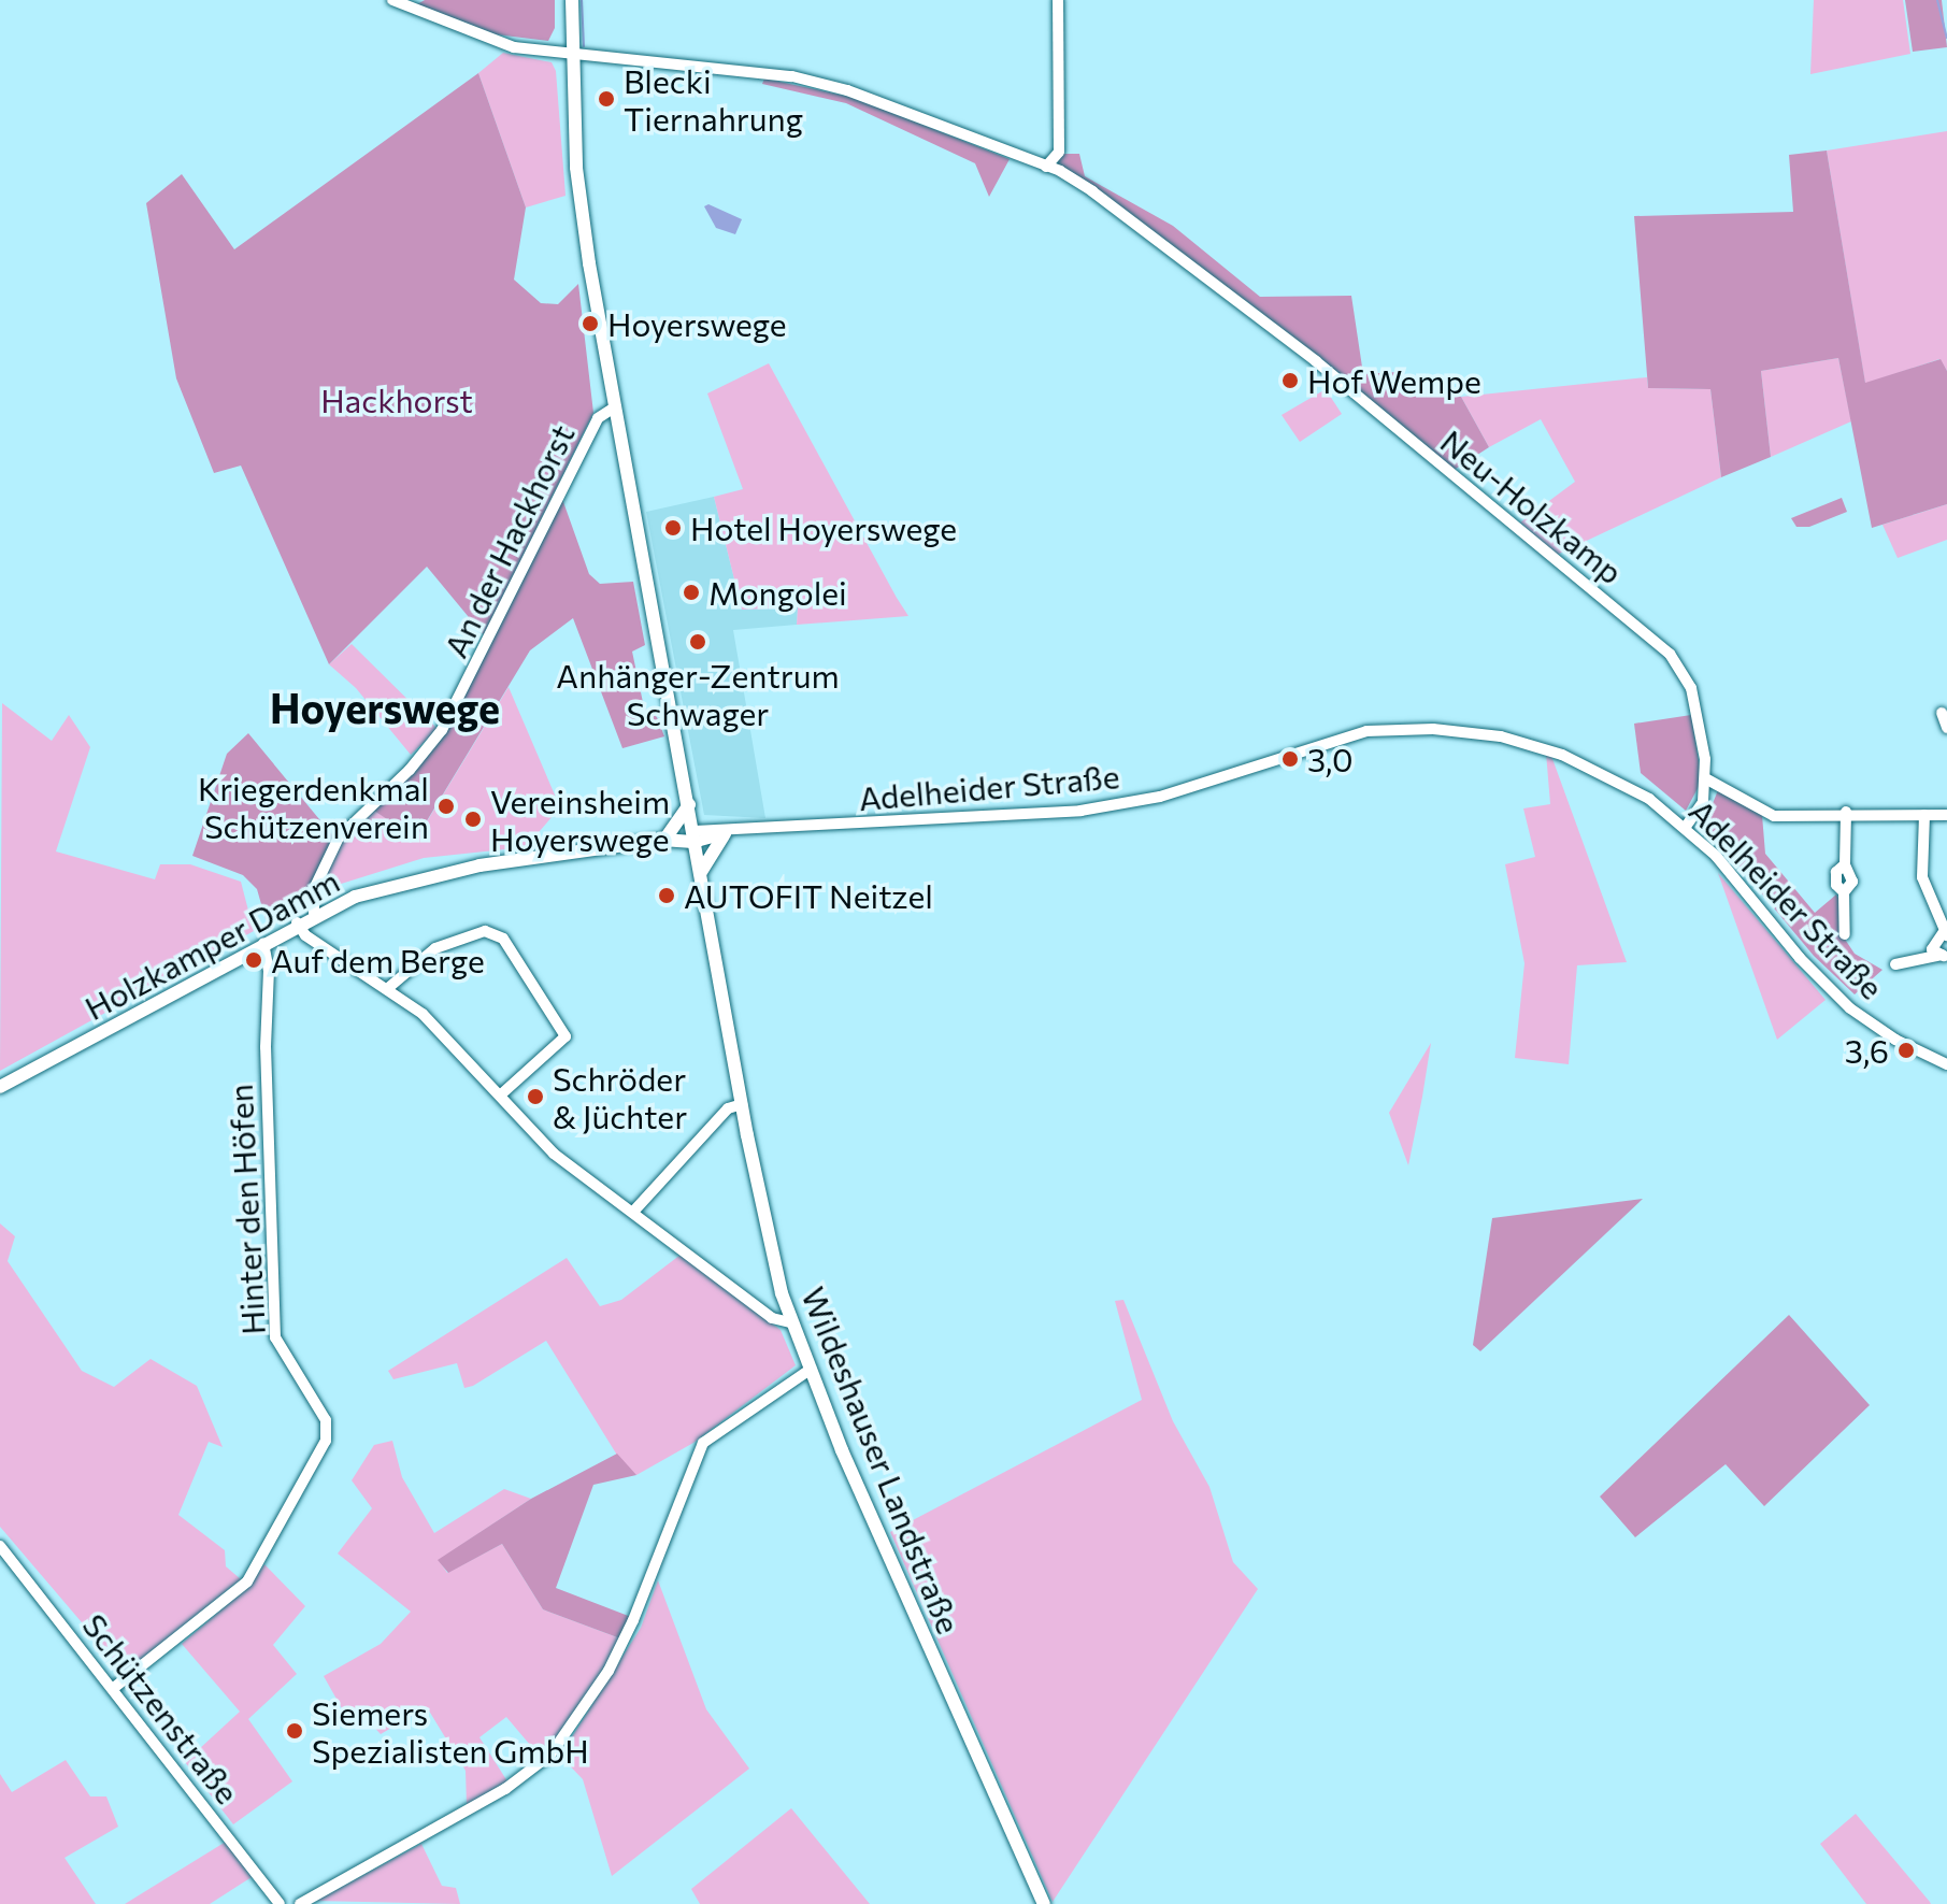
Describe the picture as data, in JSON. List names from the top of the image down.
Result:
{
  "streets": {
    "main road": ["Holzkamper Damm", "Wildeshauser Landstraße"],
    "street": [
      "Neu-Holzkamp",
      "An der Hackhorst",
      "Adelheider Straße",
      "Hinter den Höfen",
      "Schützenstraße"
    ]
  },
  "crossings": [
    ["Neu-Holzkamp", "Wildeshauser Landstraße"],
    ["An der Hackhorst", "Holzkamper Damm"],
    ["An der Hackhorst", "Wildeshauser Landstraße"],
    ["Adelheider Straße", "Holzkamper Damm"],
    ["Adelheider Straße", "Wildeshauser Landstraße"],
    ["Holzkamper Damm", "Hinter den Höfen"],
    ["Holzkamper Damm", "Wildeshauser Landstraße"],
    ["Hinter den Höfen", "Schützenstraße"]
  ],
  "districts": ["Hoyerswege"],
  "parks": ["Hackhorst"],
  "places": [
    "Blecki Tiernahrung",
    "Hoyerswege",
    "Hof Wempe",
    "Hotel Hoyerswege",
    "Mongolei",
    "Anhänger-Zentrum Schwager",
    "3,0",
    "Kriegerdenkmal Schützenverein",
    "Vereinsheim Hoyerswege",
    "AUTOFIT Neitzel",
    "Auf dem Berge",
    "3,6",
    "Schröder & Jüchter",
    "Siemers Spezialisten GmbH"
  ]
}
